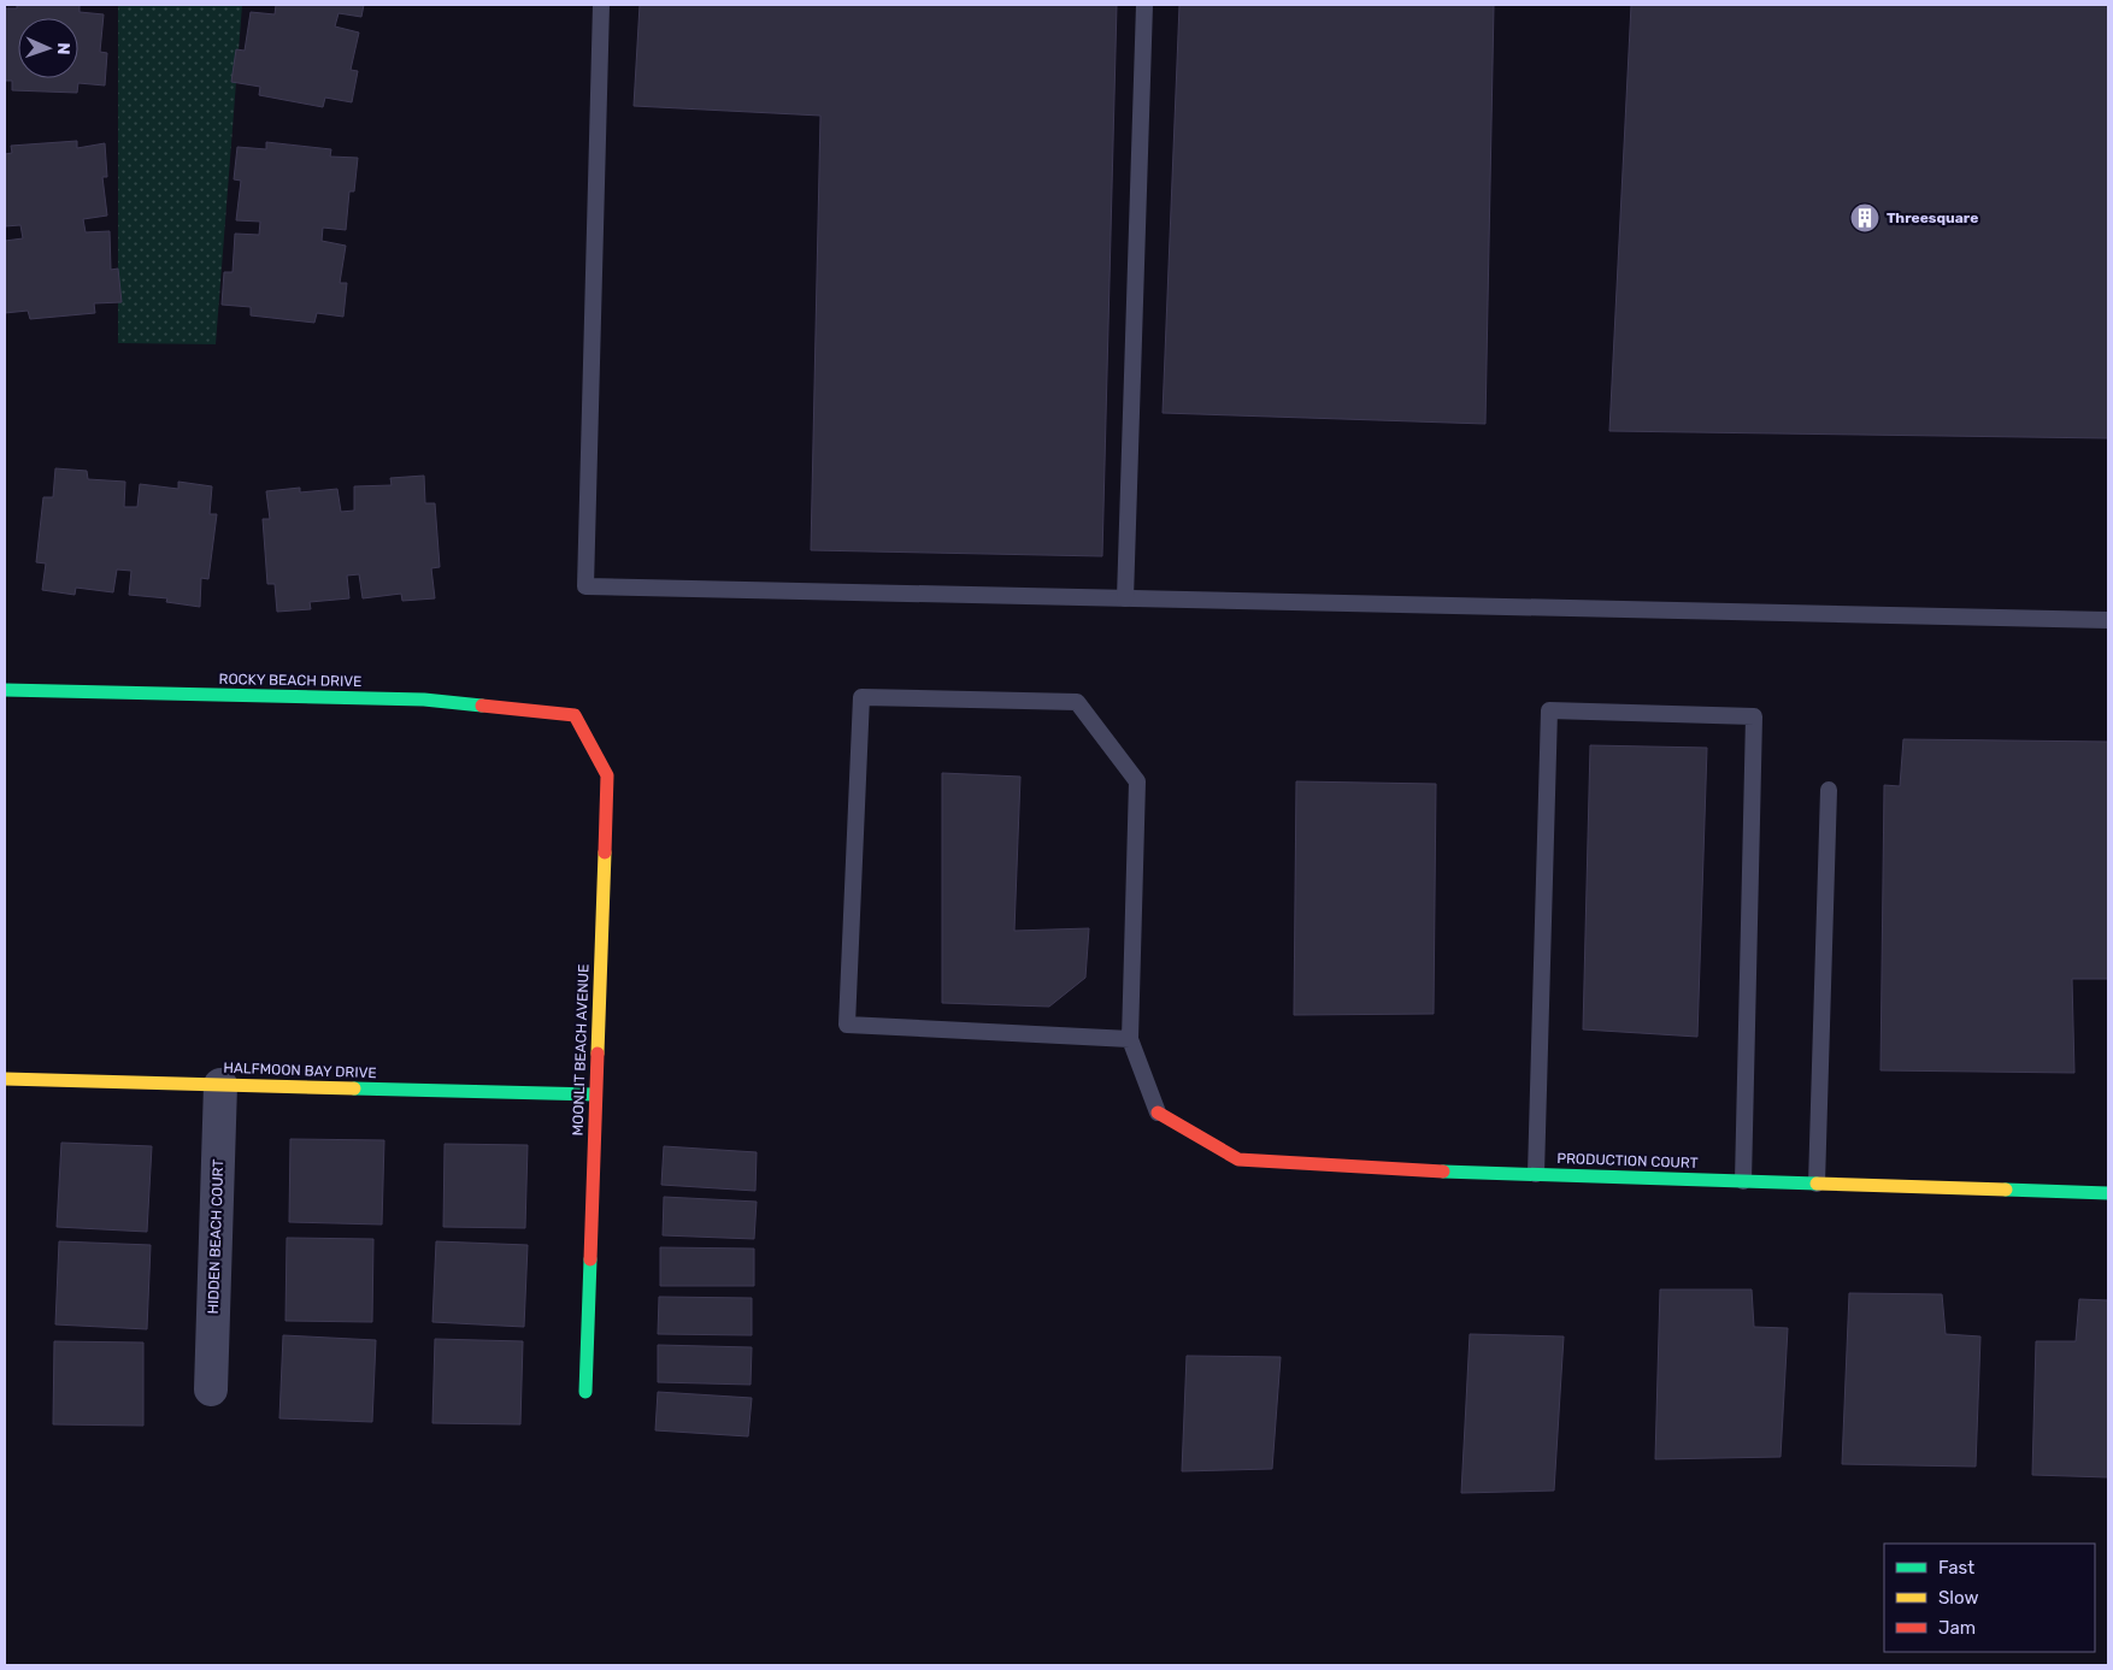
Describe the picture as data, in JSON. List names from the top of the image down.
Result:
{
  "streets": {
    "street": [
      "ROCKY BEACH DRIVE",
      "MOONLIT BEACH AVENUE",
      "HALFMOON BAY DRIVE",
      "PRODUCTION COURT",
      "HIDDEN BEACH COURT"
    ]
  },
  "crossings": [
    ["ROCKY BEACH DRIVE", "MOONLIT BEACH AVENUE"],
    ["MOONLIT BEACH AVENUE", "HALFMOON BAY DRIVE"],
    ["HALFMOON BAY DRIVE", "HIDDEN BEACH COURT"]
  ],
  "places": {
    "building": ["Threesquare"]
  },
  "legend": ["Fast", "Slow", "Jam"],
  "north": "right"
}
